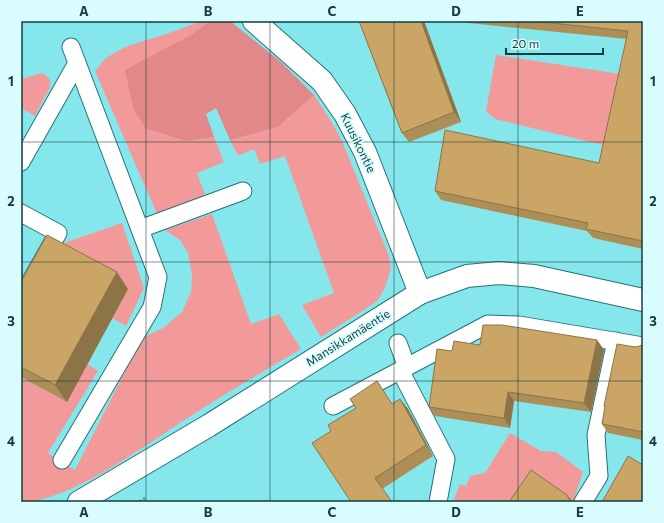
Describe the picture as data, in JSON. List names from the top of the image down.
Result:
{
  "streets": {
    "street": ["Kuusikontie", "Mansikkamäentie"]
  },
  "crossings": [
    ["Kuusikontie", "Mansikkamäentie"]
  ],
  "scale_bar": "20 m",
  "grid": {
    "columns": [
      "A",
      "B",
      "C",
      "D",
      "E"
    ],
    "rows": [
      "1",
      "2",
      "3",
      "4"
    ]
  }
}
